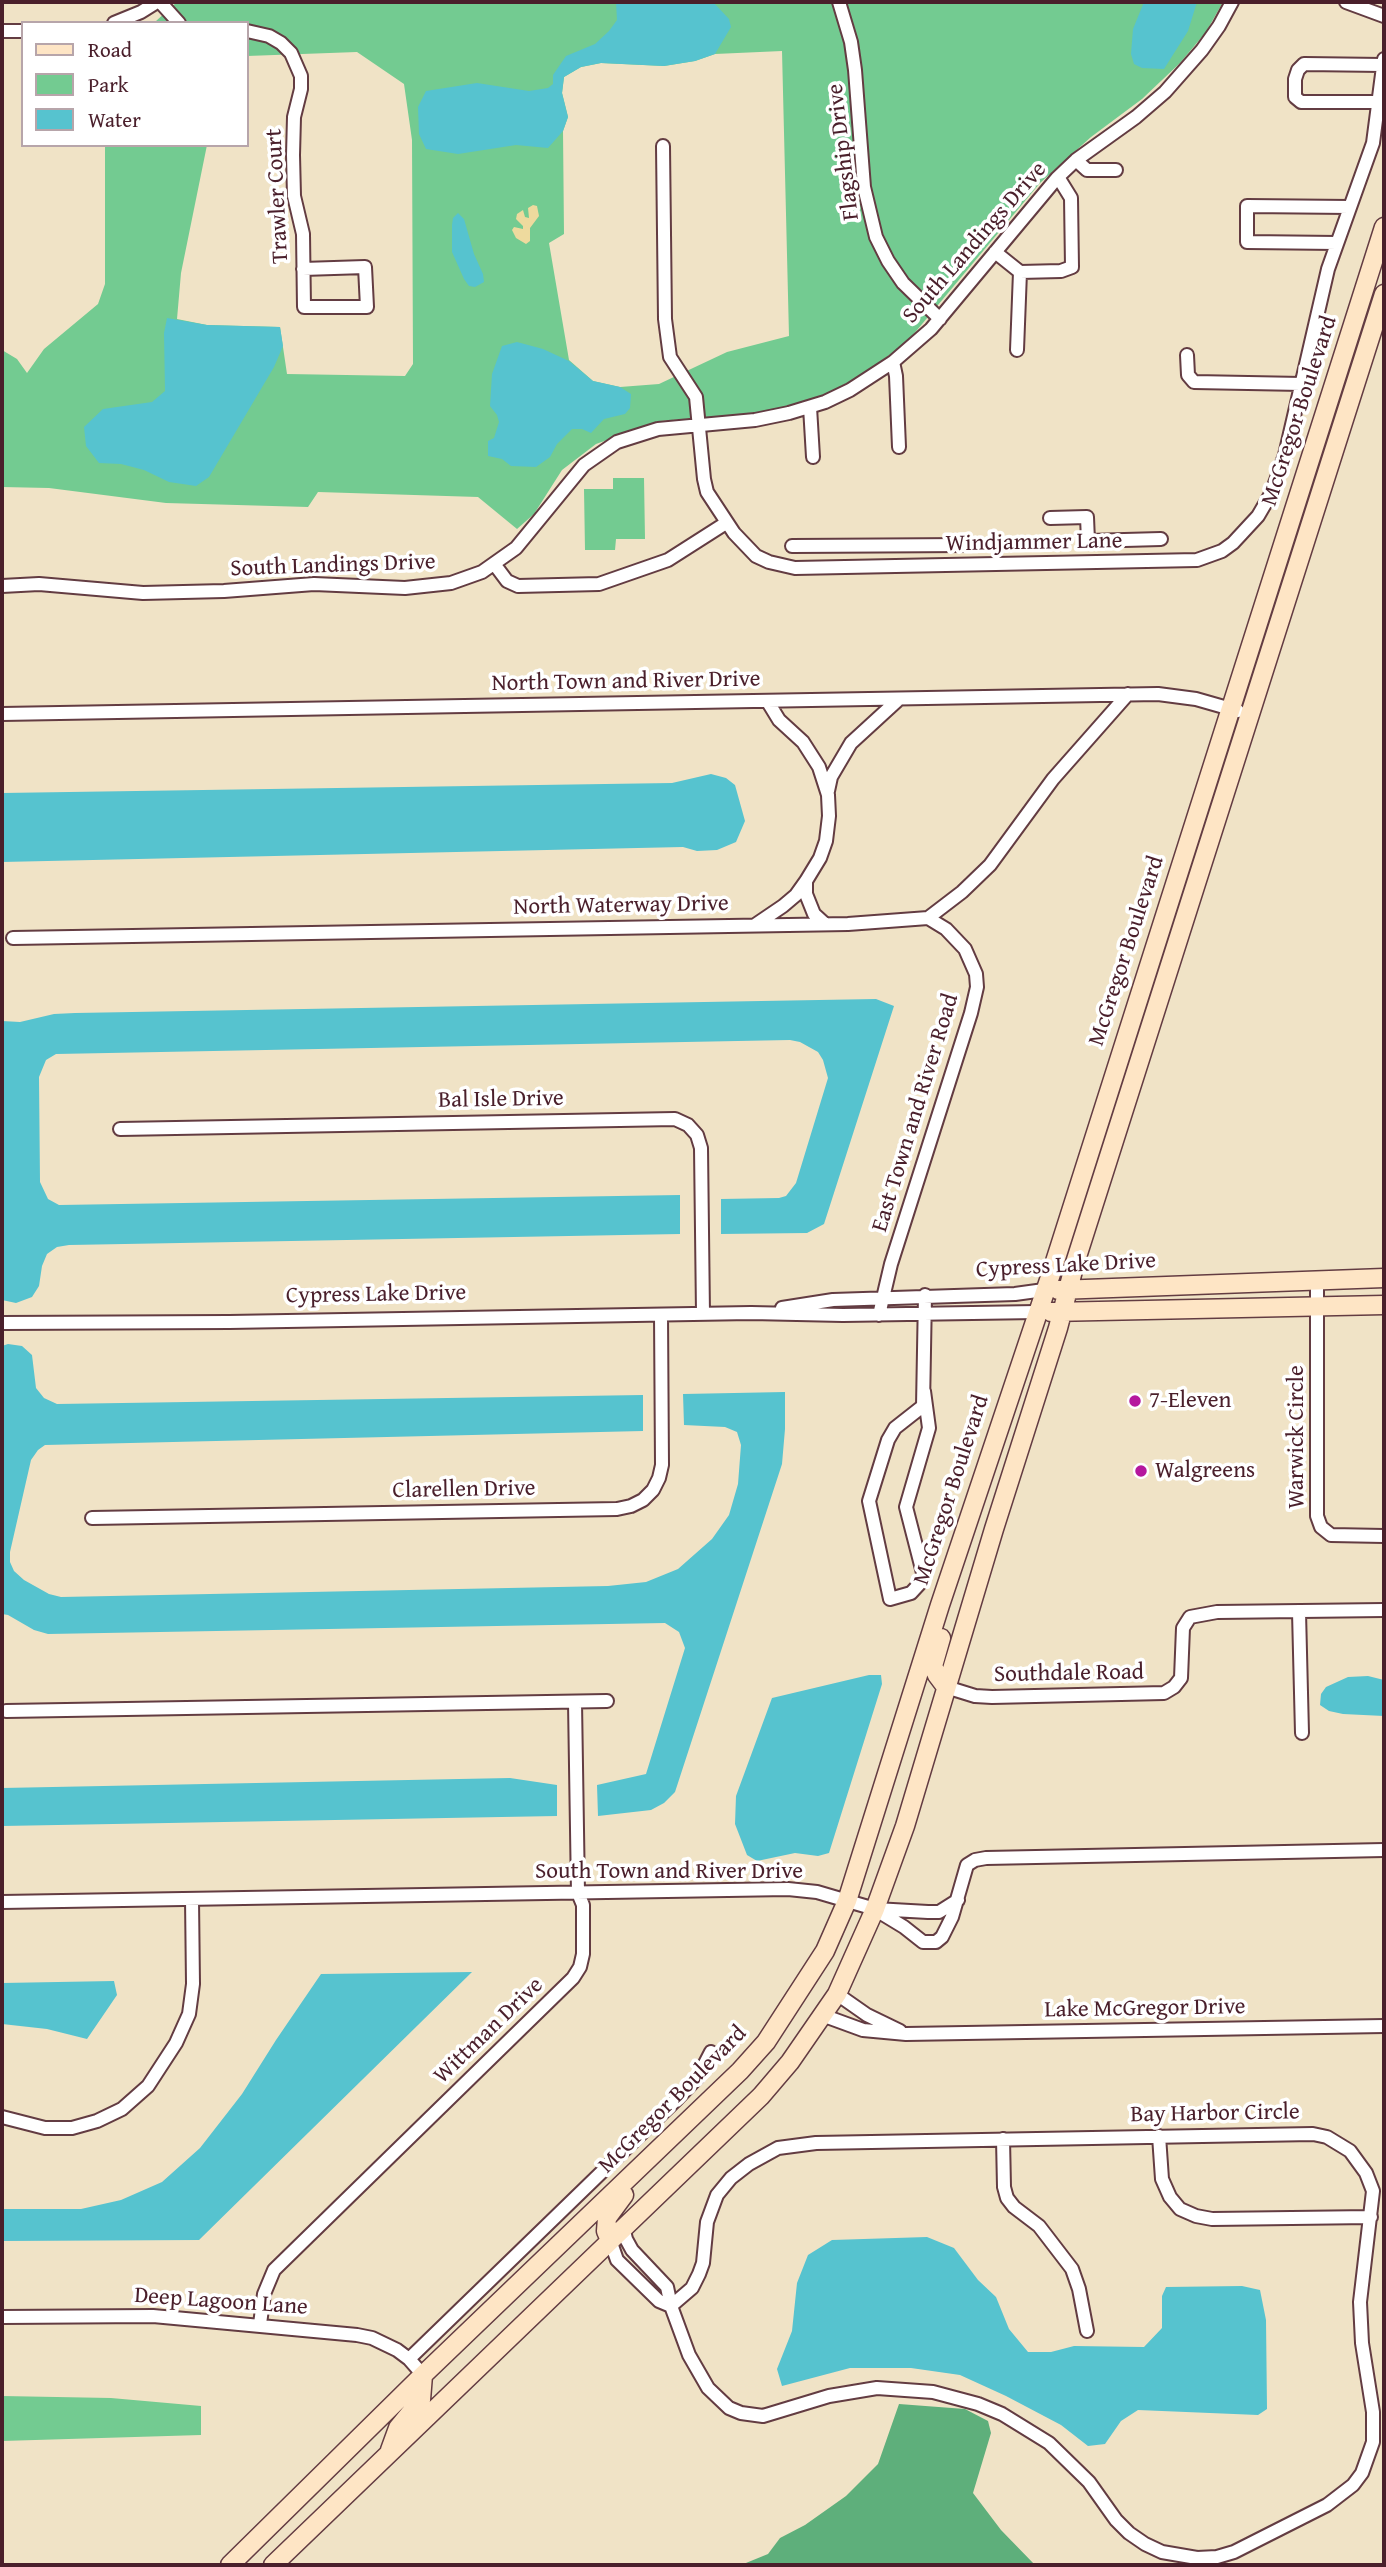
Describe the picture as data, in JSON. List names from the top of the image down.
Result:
{
  "streets": {
    "main road": ["McGregor Boulevard", "Cypress Lake Drive"],
    "street": [
      "Flagship Drive",
      "Trawler Court",
      "South Landings Drive",
      "Windjammer Lane",
      "North Town and River Drive",
      "North Waterway Drive",
      "Bal Isle Drive",
      "East Town and River Road",
      "Warwick Circle",
      "Clarellen Drive",
      "Southdale Road",
      "South Town and River Drive",
      "Lake McGregor Drive",
      "Wittman Drive",
      "Bay Harbor Circle",
      "Deep Lagoon Lane"
    ]
  },
  "crossings": [
    ["Flagship Drive", "South Landings Drive"],
    ["South Landings Drive", "Windjammer Lane"],
    ["McGregor Boulevard", "North Town and River Drive"],
    ["McGregor Boulevard", "Cypress Lake Drive"],
    ["McGregor Boulevard", "Southdale Road"],
    ["McGregor Boulevard", "South Town and River Drive"],
    ["McGregor Boulevard", "Lake McGregor Drive"],
    ["McGregor Boulevard", "Bay Harbor Circle"],
    ["McGregor Boulevard", "Deep Lagoon Lane"],
    ["North Waterway Drive", "East Town and River Road"],
    ["Bal Isle Drive", "Cypress Lake Drive"],
    ["East Town and River Road", "Cypress Lake Drive"],
    ["Cypress Lake Drive", "Warwick Circle"],
    ["Cypress Lake Drive", "Clarellen Drive"],
    ["South Town and River Drive", "Wittman Drive"],
    ["Wittman Drive", "Deep Lagoon Lane"]
  ],
  "places": ["7-Eleven", "Walgreens"],
  "legend": ["Road", "Park", "Water"]
}
